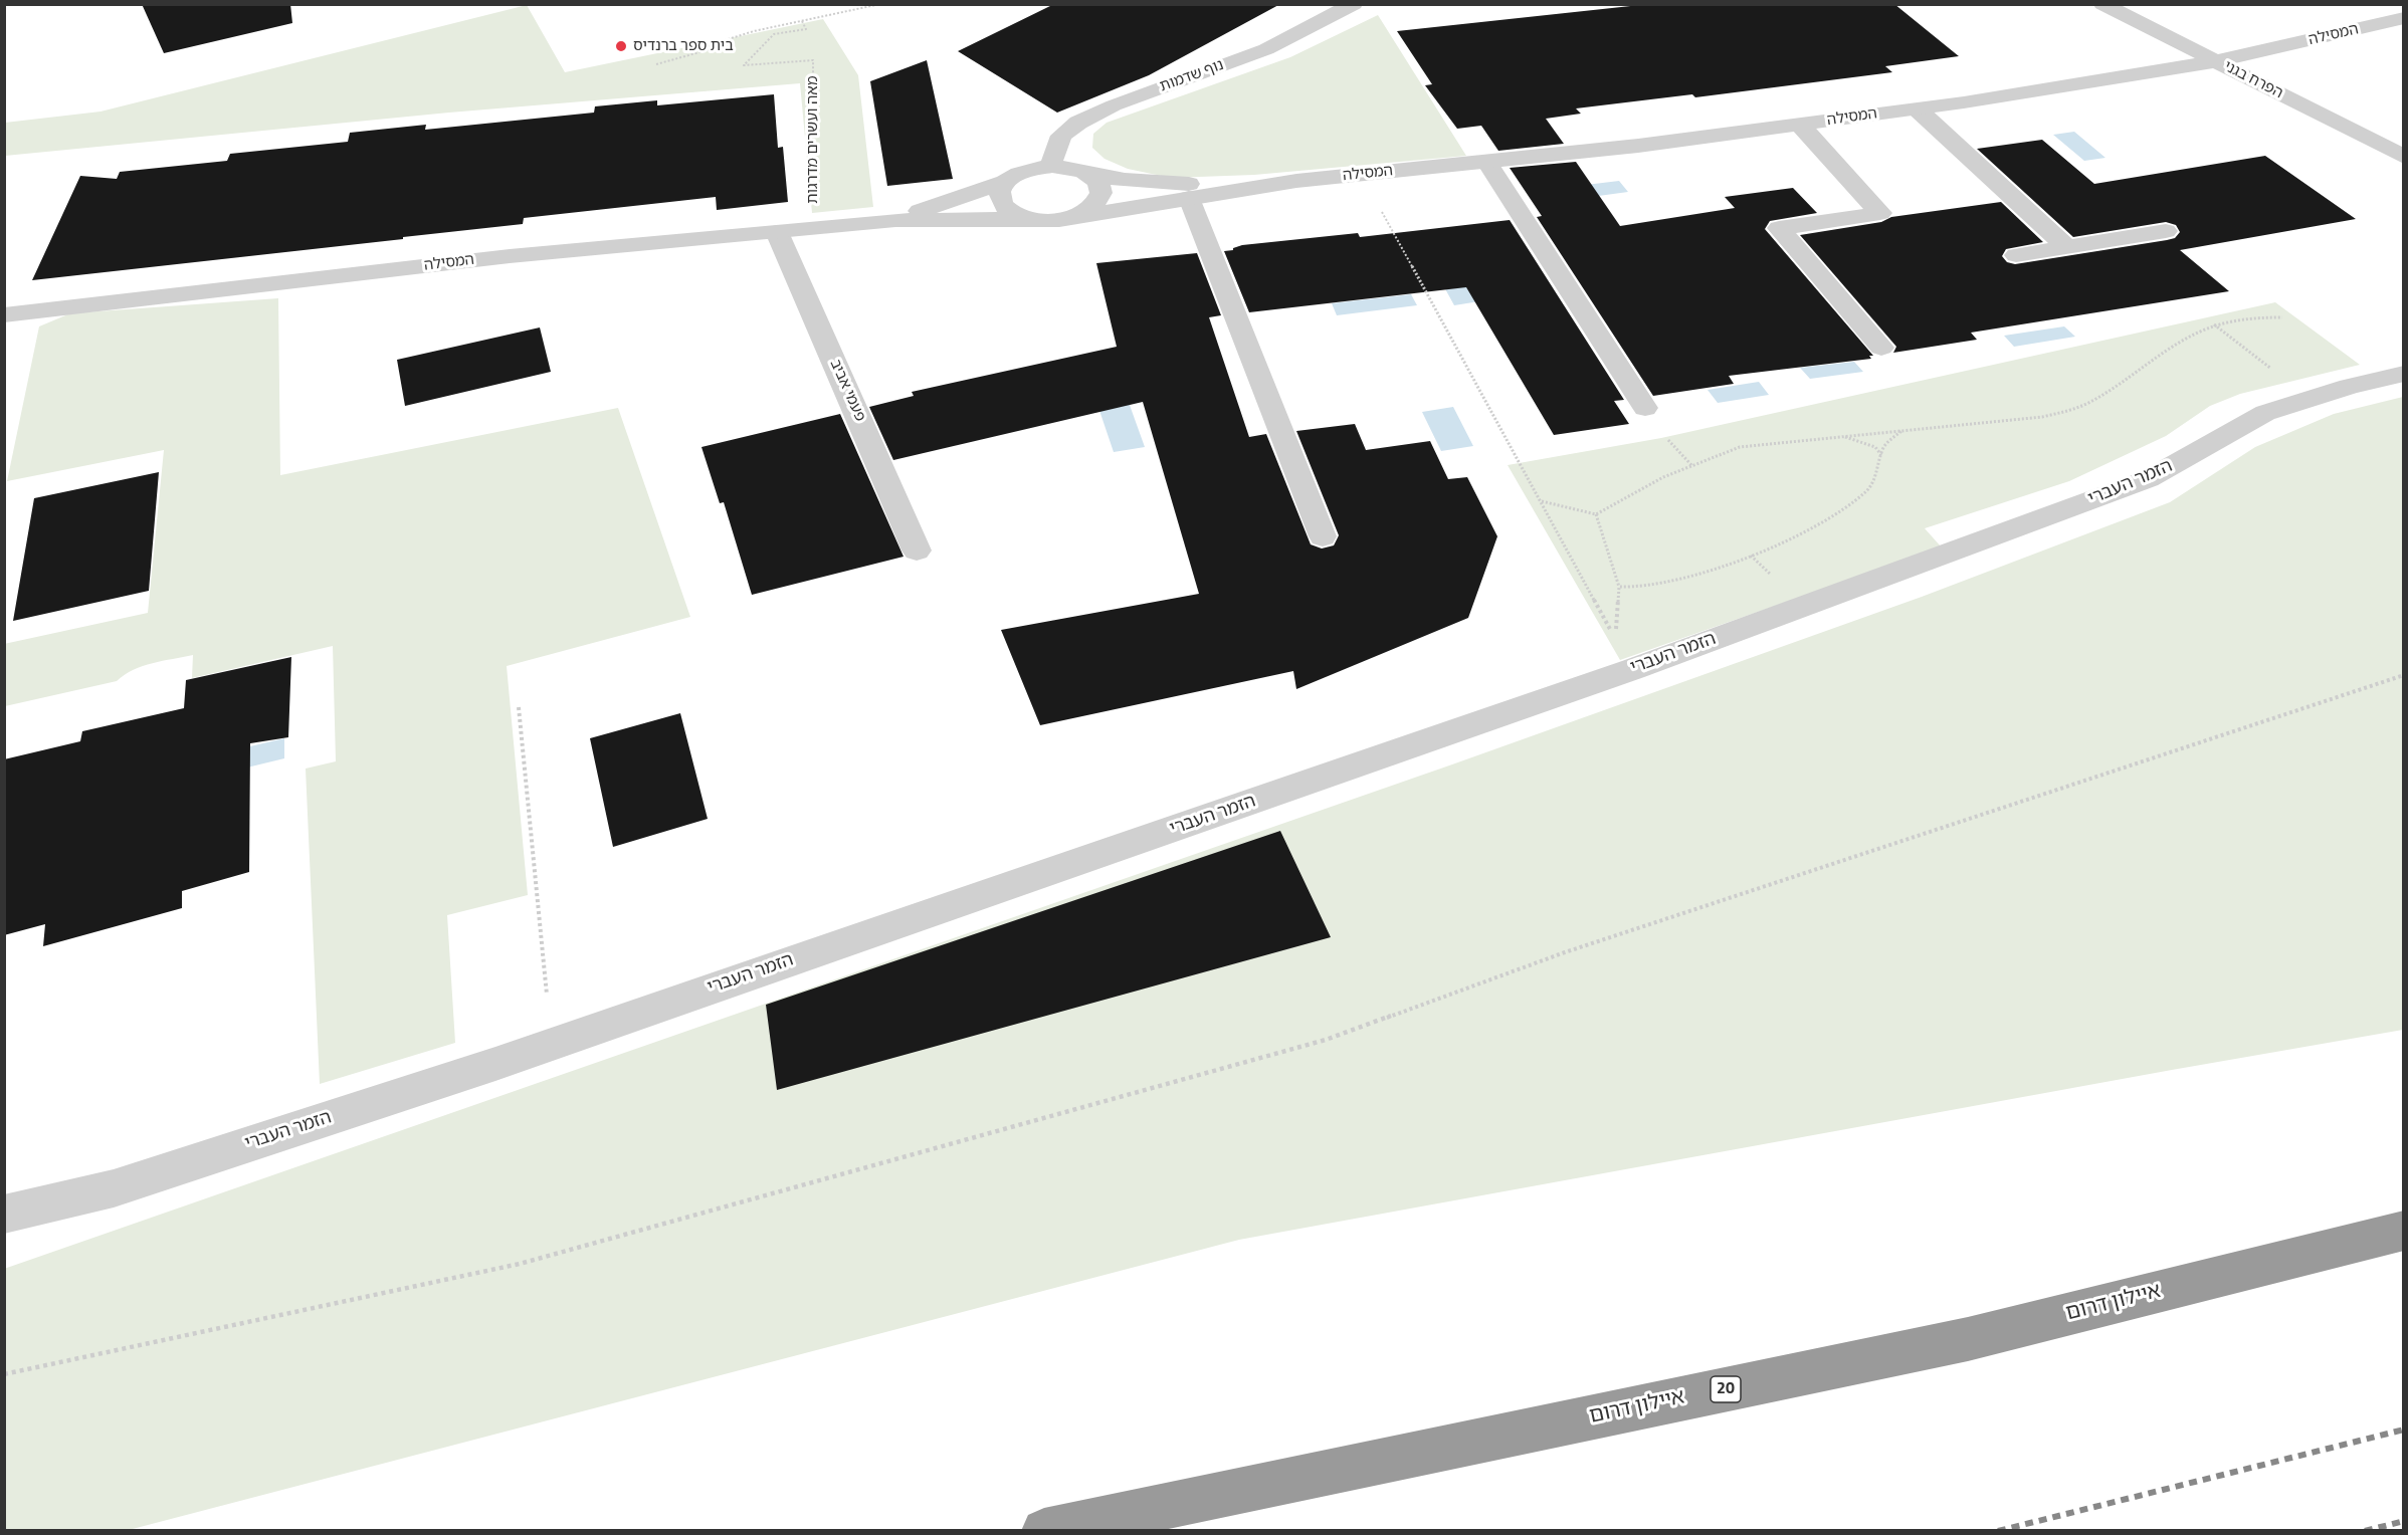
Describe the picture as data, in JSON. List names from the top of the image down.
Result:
{
  "streets": {
    "highway": ["איילון דרום", "20"],
    "street": [
      "המסילה",
      "נוף שדמות",
      "הפרח בגני",
      "פעמי אביב",
      "הזמר העברי"
    ],
    "path": ["מאה ועשרים מדרגות"]
  },
  "crossings": [
    ["המסילה", "נוף שדמות"],
    ["המסילה", "הפרח בגני"],
    ["המסילה", "מאה ועשרים מדרגות"],
    ["המסילה", "פעמי אביב"]
  ],
  "places": ["בית ספר ברנדיס"]
}
